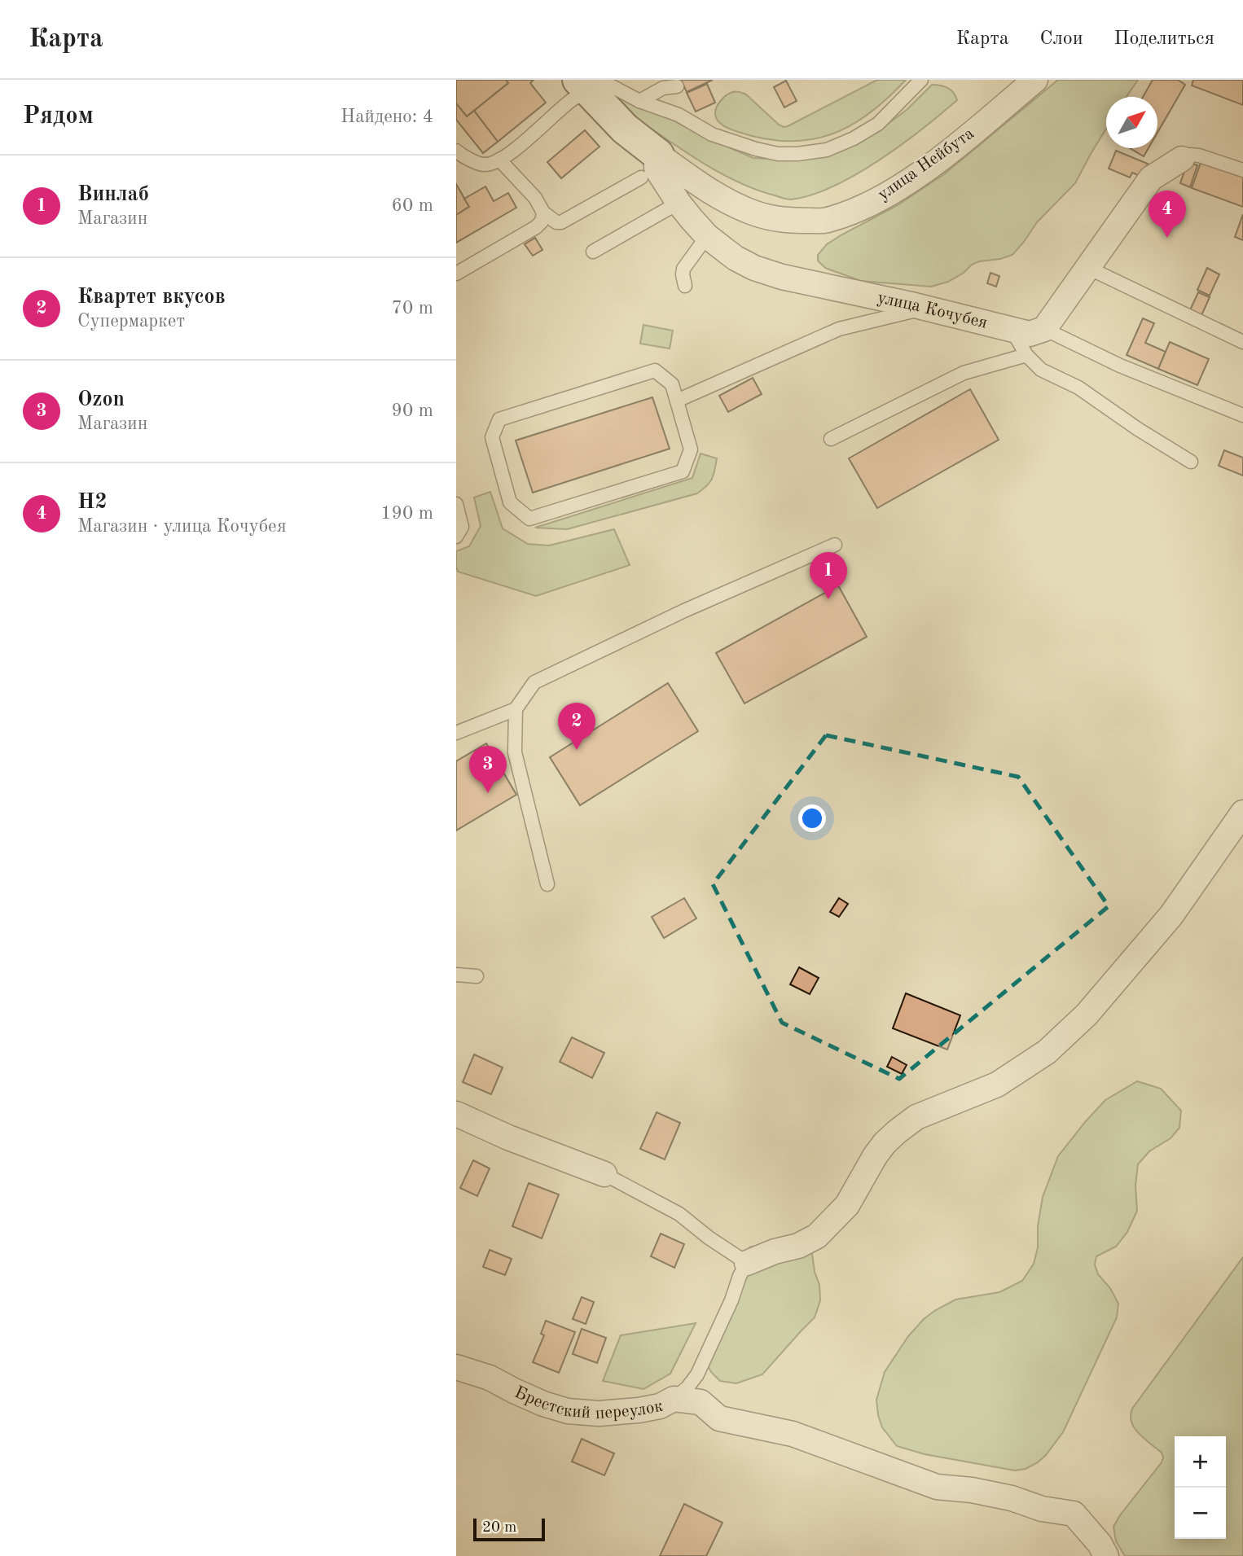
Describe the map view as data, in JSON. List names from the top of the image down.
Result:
{
  "streets": {
    "street": ["улица Нейбута", "улица Кочубея", "Брестский переулок"]
  },
  "crossings": [
    ["улица Нейбута", "улица Кочубея"]
  ],
  "scale_bar": "20 m",
  "north": "top right",
  "page": {
    "header": "Карта",
    "nav": ["Карта", "Слои", "Поделиться"],
    "heading": ["Рядом", "Найдено: 4"],
    "list": [
      {
        "mark": "1",
        "name": "Винлаб",
        "note": "Магазин",
        "value": "60 m"
      },
      {
        "mark": "2",
        "name": "Квартет вкусов",
        "note": "Супермаркет",
        "value": "70 m"
      },
      {
        "mark": "3",
        "name": "Ozon",
        "note": "Магазин",
        "value": "90 m"
      },
      {
        "mark": "4",
        "name": "H2",
        "note": "Магазин · улица Кочубея",
        "value": "190 m"
      }
    ],
    "pins": [
      "4",
      "1",
      "2",
      "3"
    ],
    "map_buttons": ["+", "−"],
    "scale": "20 m"
  }
}
